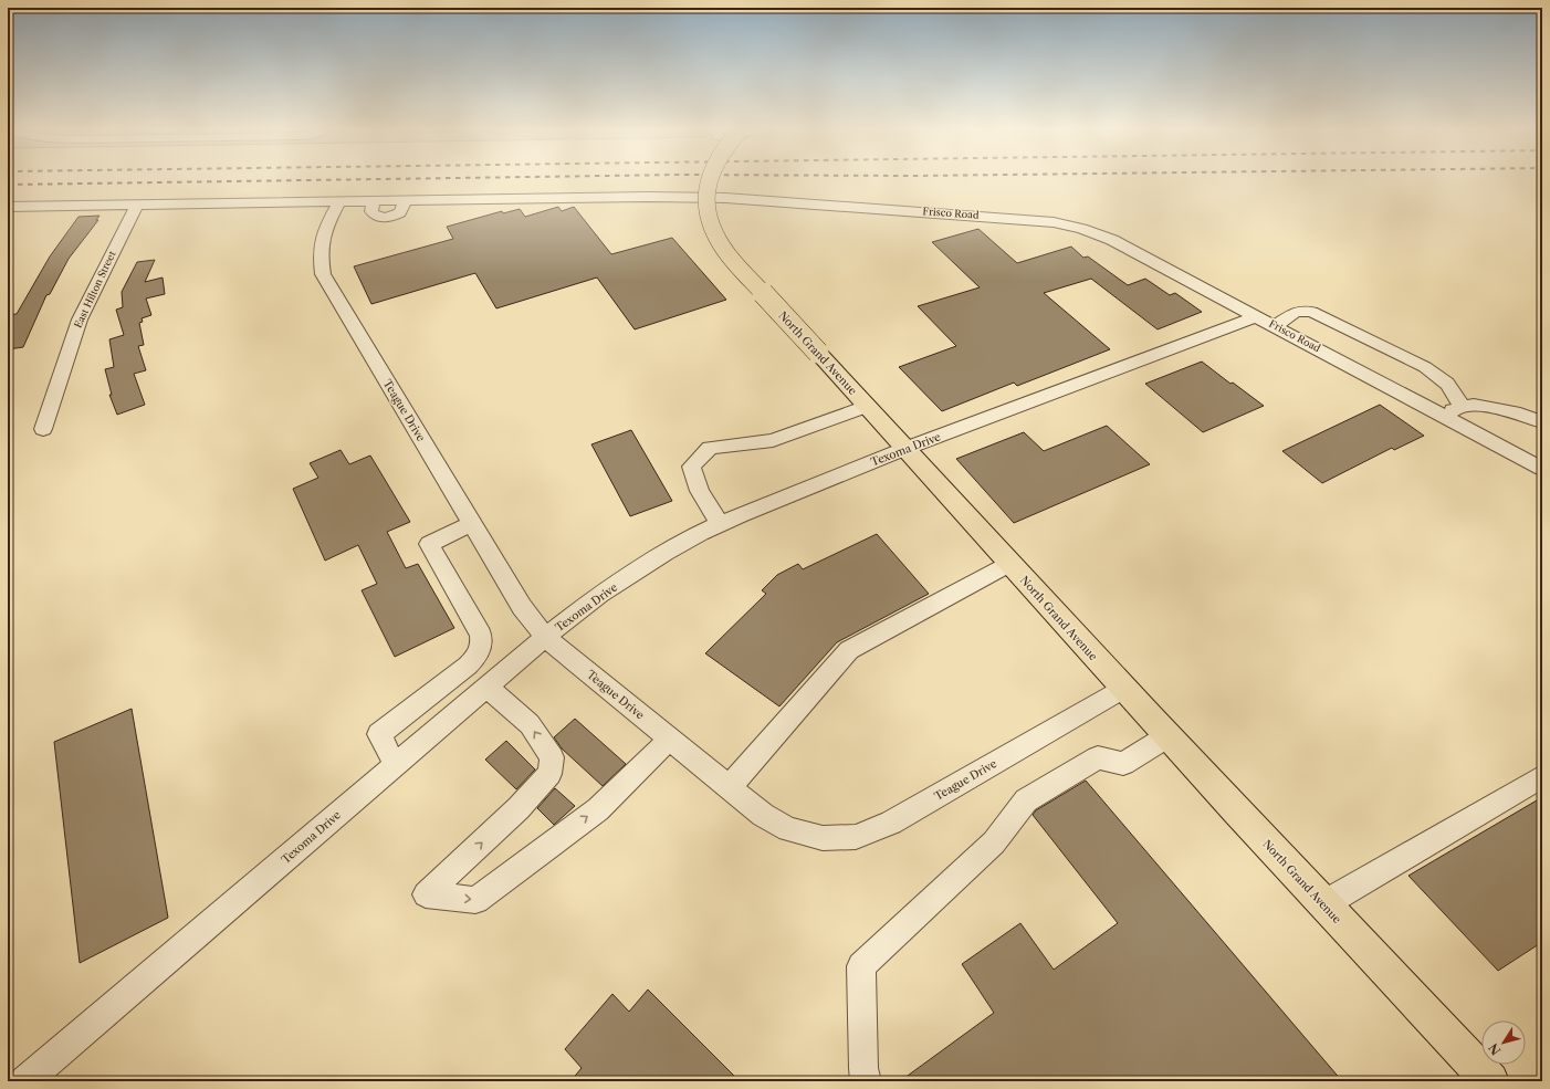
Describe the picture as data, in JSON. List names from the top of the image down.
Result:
{
  "streets": {
    "main road": ["North Grand Avenue"],
    "street": [
      "Frisco Road",
      "East Hilton Street",
      "Teague Drive",
      "Texoma Drive"
    ]
  },
  "crossings": [
    ["Frisco Road", "East Hilton Street"],
    ["Frisco Road", "Teague Drive"],
    ["Frisco Road", "Texoma Drive"],
    ["North Grand Avenue", "Teague Drive"],
    ["North Grand Avenue", "Texoma Drive"],
    ["Teague Drive", "Texoma Drive"]
  ],
  "north": "bottom left"
}
